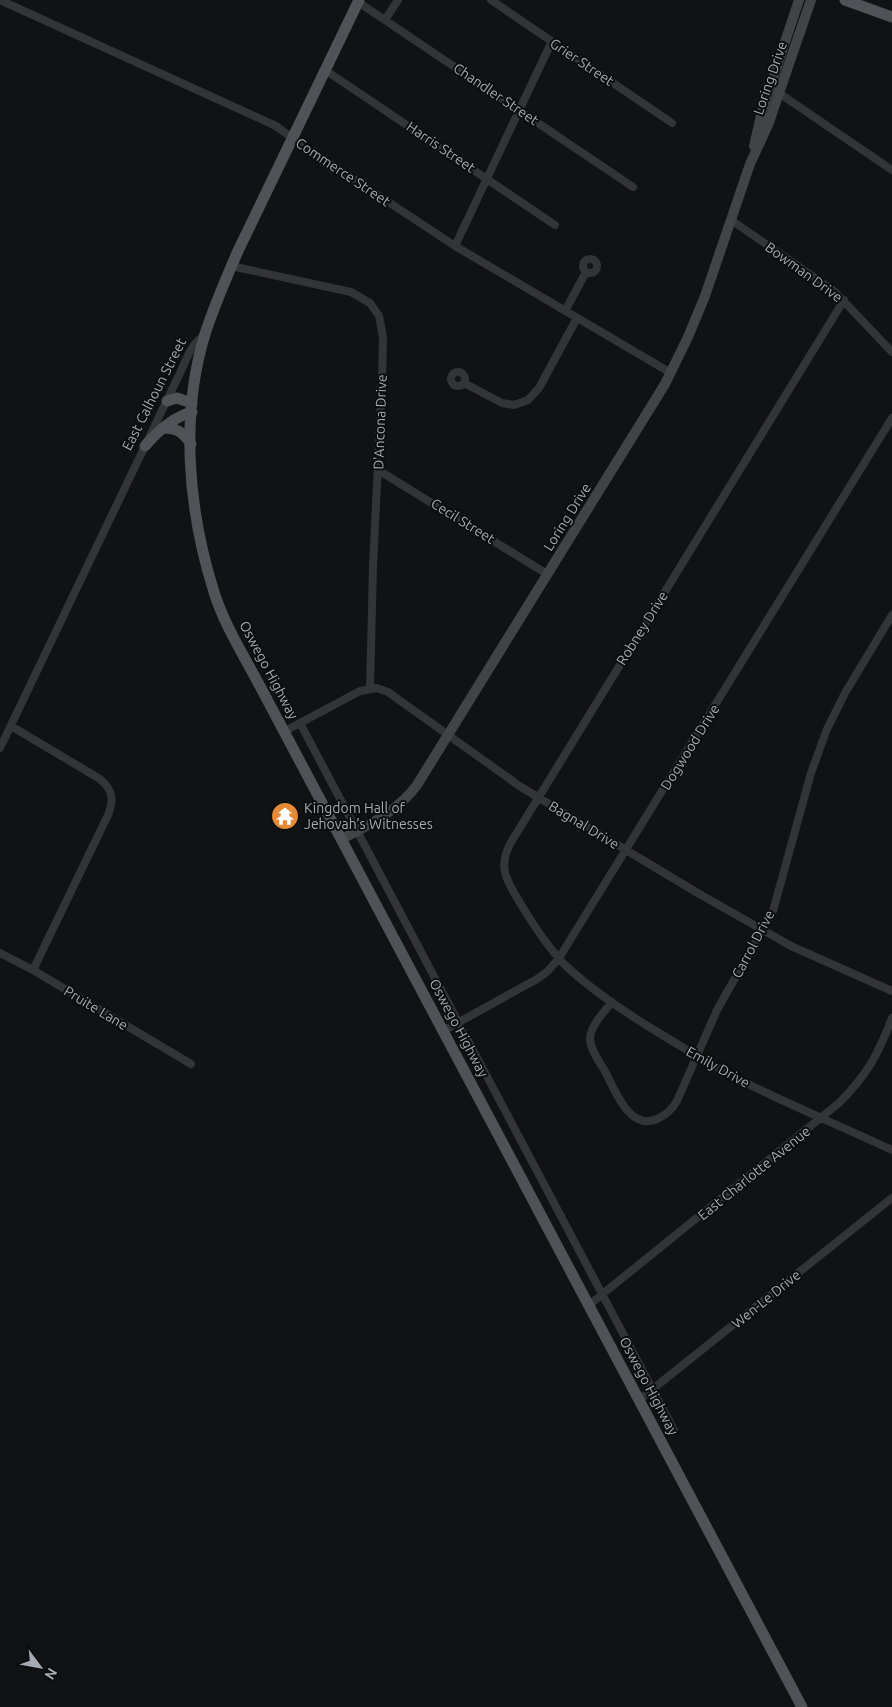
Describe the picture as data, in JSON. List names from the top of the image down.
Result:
{
  "streets": {
    "main road": ["East Calhoun Street", "Oswego Highway"],
    "street": [
      "Grier Street",
      "Loring Drive",
      "Chandler Street",
      "Harris Street",
      "Commerce Street",
      "Bowman Drive",
      "D'Ancona Drive",
      "Cecil Street",
      "Robney Drive",
      "Dogwood Drive",
      "Bagnal Drive",
      "Carrol Drive",
      "Pruite Lane",
      "Emily Drive",
      "East Charlotte Avenue",
      "Wen-Le Drive"
    ]
  },
  "crossings": [
    ["Loring Drive", "Commerce Street"],
    ["Loring Drive", "Bowman Drive"],
    ["Loring Drive", "Cecil Street"],
    ["Loring Drive", "Oswego Highway"],
    ["Loring Drive", "Bagnal Drive"],
    ["Chandler Street", "East Calhoun Street"],
    ["Harris Street", "East Calhoun Street"],
    ["Commerce Street", "East Calhoun Street"],
    ["Bowman Drive", "Robney Drive"],
    ["East Calhoun Street", "D'Ancona Drive"],
    ["East Calhoun Street", "Oswego Highway"],
    ["D'Ancona Drive", "Cecil Street"],
    ["D'Ancona Drive", "Bagnal Drive"],
    ["Robney Drive", "Dogwood Drive"],
    ["Robney Drive", "Bagnal Drive"],
    ["Robney Drive", "Emily Drive"],
    ["Oswego Highway", "Dogwood Drive"],
    ["Oswego Highway", "East Charlotte Avenue"],
    ["Oswego Highway", "Wen-Le Drive"],
    ["Dogwood Drive", "Bagnal Drive"],
    ["Dogwood Drive", "Emily Drive"],
    ["Bagnal Drive", "Carrol Drive"],
    ["Carrol Drive", "Emily Drive"],
    ["Emily Drive", "East Charlotte Avenue"]
  ],
  "places": {
    "temple": ["Kingdom Hall of Jehovah’s Witnesses"]
  },
  "north": "bottom right"
}
